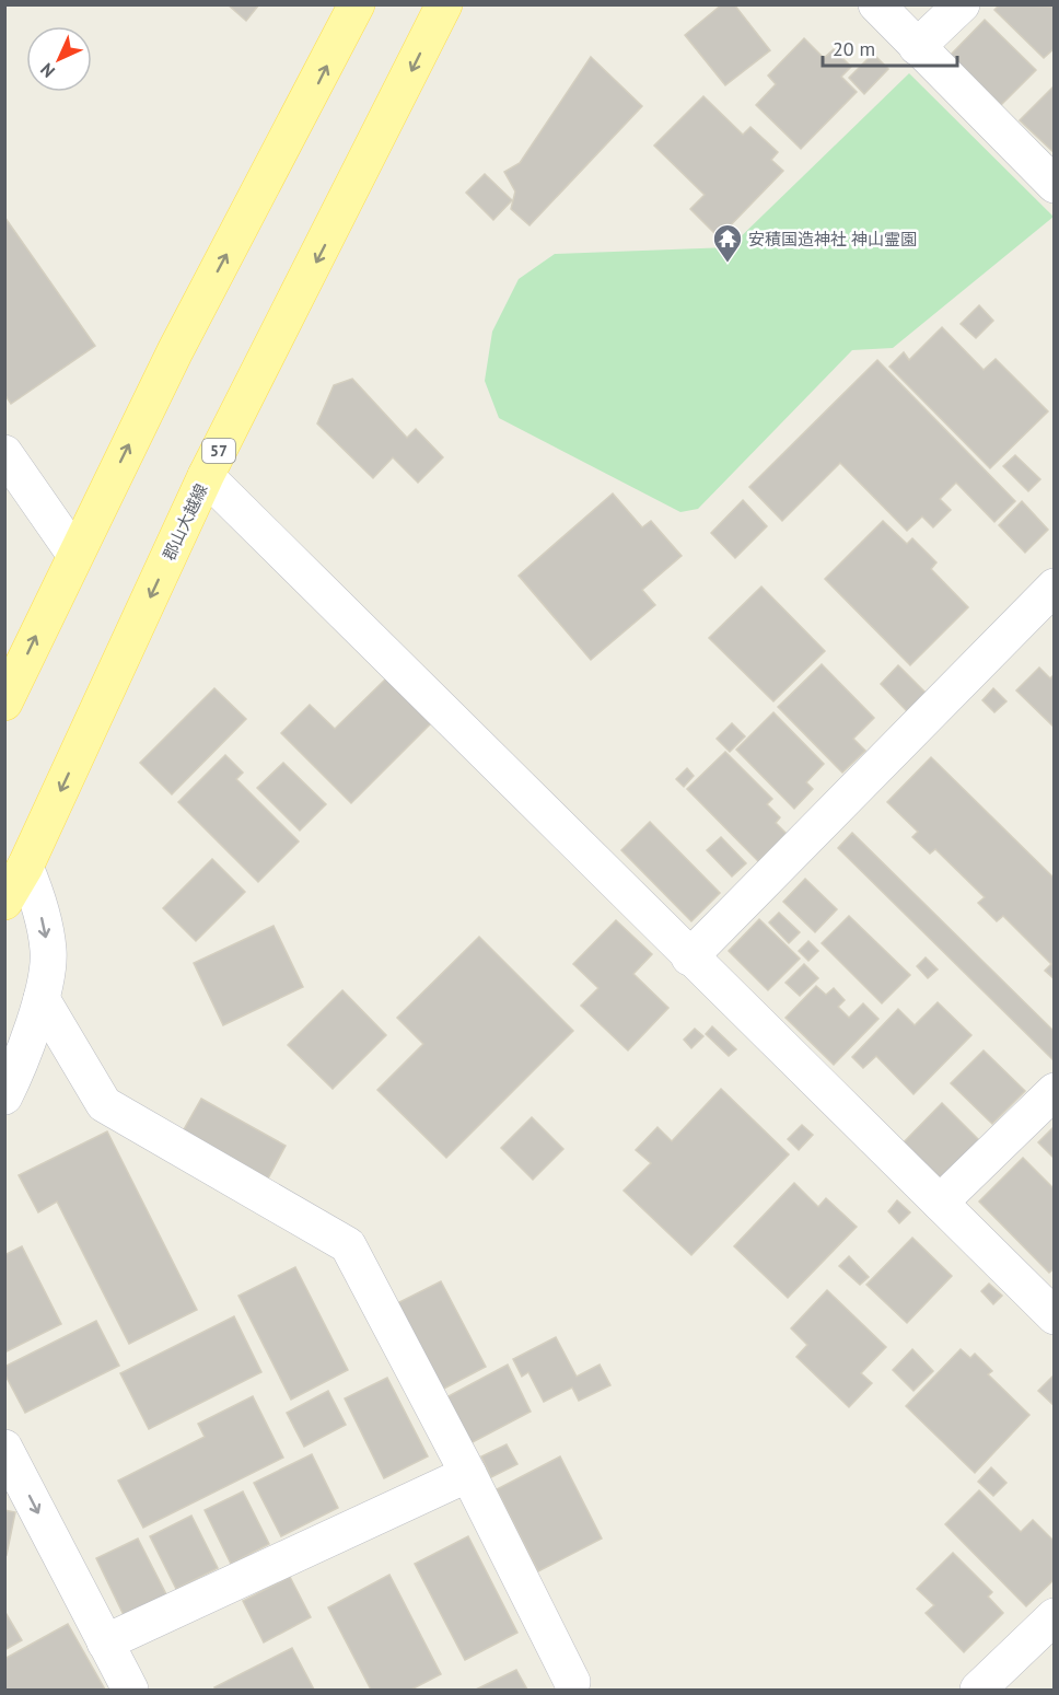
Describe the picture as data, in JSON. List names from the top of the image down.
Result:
{
  "streets": {
    "main road": ["57", "郡山大越線"]
  },
  "places": {
    "temple": ["安積国造神社 神山霊園"]
  },
  "scale_bar": "20 m",
  "north": "bottom left"
}
